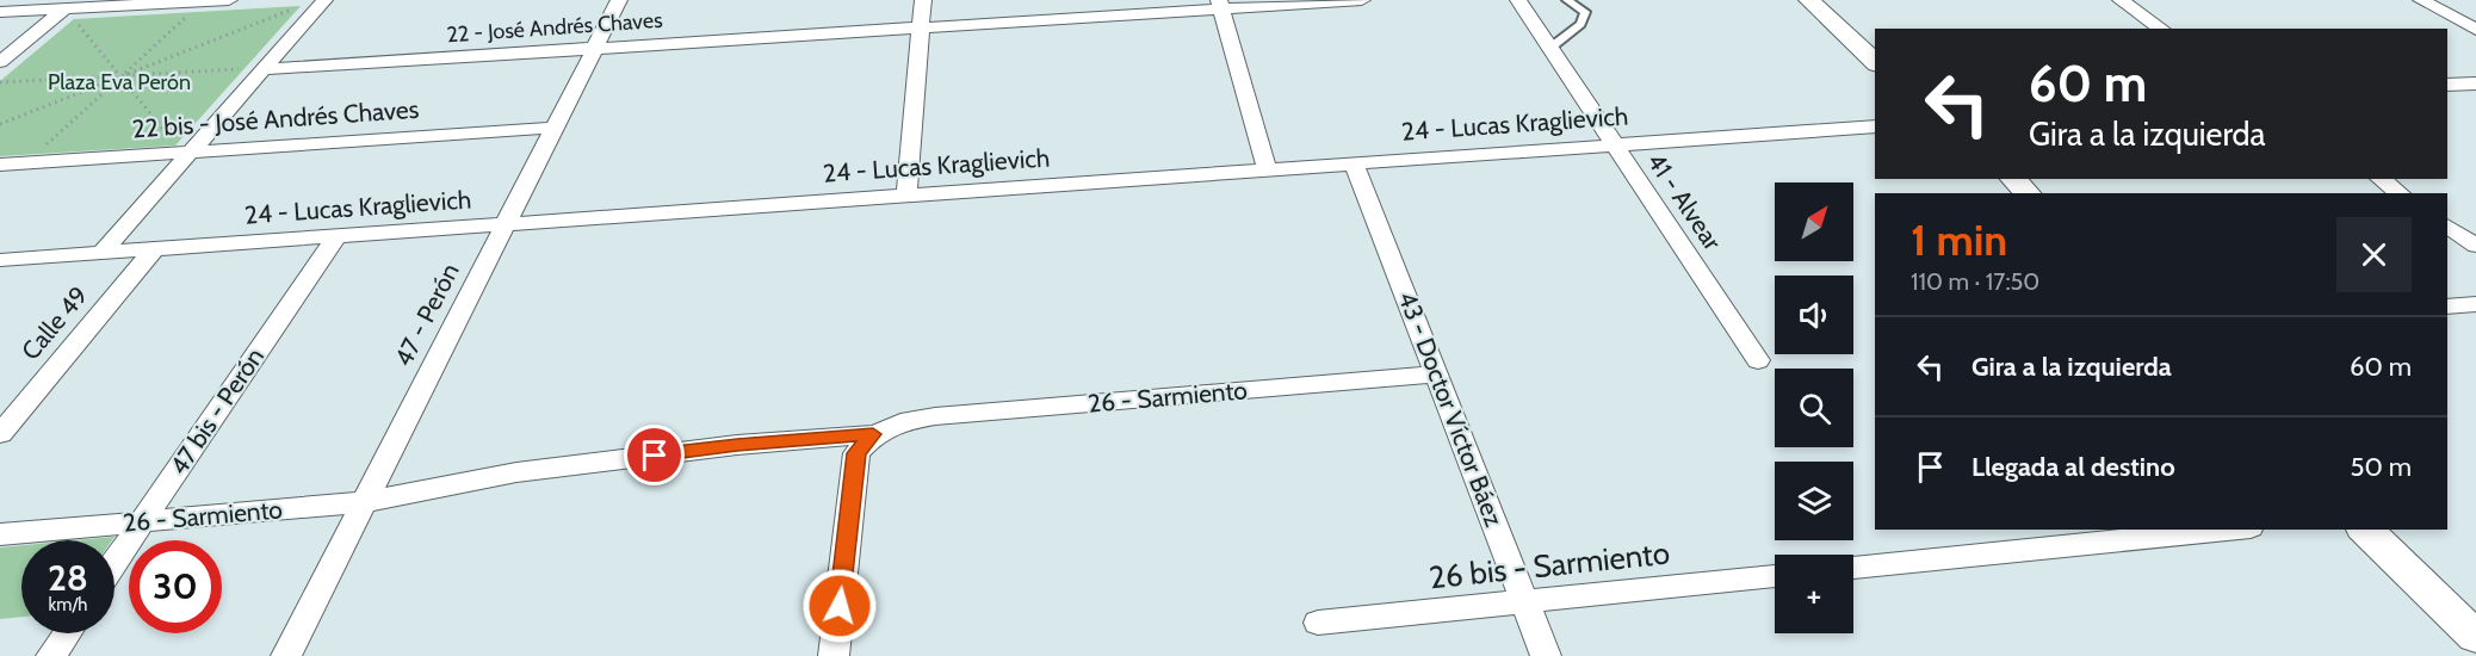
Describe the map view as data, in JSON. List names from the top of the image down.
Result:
{
  "streets": {
    "street": [
      "22 - José Andrés Chaves",
      "22 bis - José Andrés Chaves",
      "24 - Lucas Kraglievich",
      "41 - Alvear",
      "47 - Perón",
      "Calle 49",
      "26 - Sarmiento",
      "43 - Doctor Víctor Báez",
      "47 bis - Perón",
      "26 bis - Sarmiento"
    ]
  },
  "crossings": [
    ["22 - José Andrés Chaves", "47 - Perón"],
    ["22 bis - José Andrés Chaves", "47 - Perón"],
    ["24 - Lucas Kraglievich", "41 - Alvear"],
    ["24 - Lucas Kraglievich", "47 - Perón"],
    ["24 - Lucas Kraglievich", "Calle 49"],
    ["24 - Lucas Kraglievich", "43 - Doctor Víctor Báez"],
    ["24 - Lucas Kraglievich", "47 bis - Perón"],
    ["47 - Perón", "26 - Sarmiento"],
    ["26 - Sarmiento", "43 - Doctor Víctor Báez"],
    ["26 - Sarmiento", "47 bis - Perón"],
    ["43 - Doctor Víctor Báez", "26 bis - Sarmiento"]
  ],
  "parks": ["Plaza Eva Perón"],
  "north": "top right",
  "page": {
    "turn": ["60 m", "Gira a la izquierda"],
    "map_buttons": "+",
    "heading": ["1 min", "110 m · 17:50"],
    "list": [
      {
        "name": "Gira a la izquierda",
        "value": "60 m"
      },
      {
        "name": "Llegada al destino",
        "value": "50 m"
      }
    ],
    "speed": "28 km/h",
    "limit": "30"
  }
}
